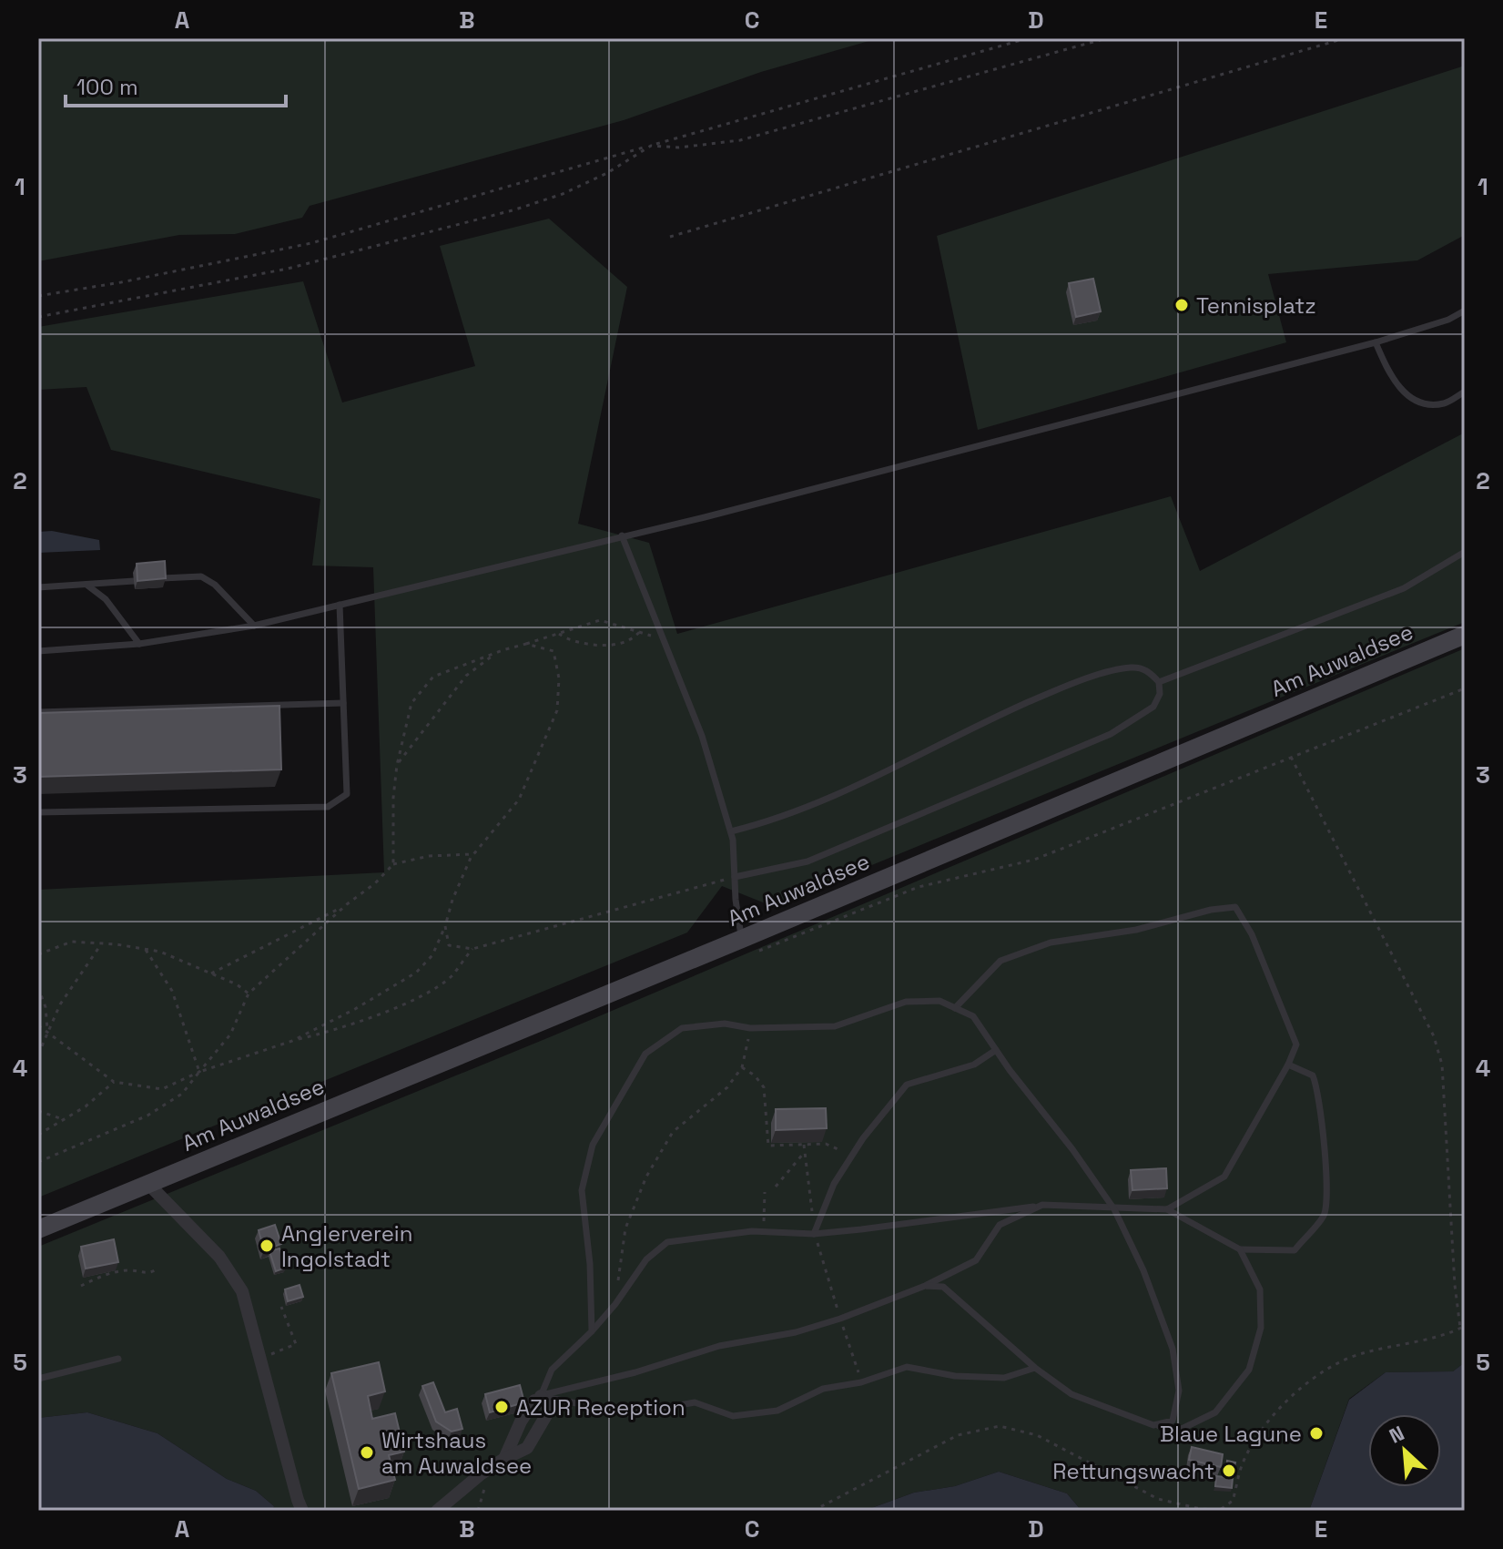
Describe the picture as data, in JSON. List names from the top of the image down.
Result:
{
  "streets": {
    "street": ["Am Auwaldsee"]
  },
  "places": [
    "Tennisplatz",
    "Anglerverein Ingolstadt",
    "AZUR Reception",
    "Blaue Lagune",
    "Wirtshaus am Auwaldsee",
    "Rettungswacht"
  ],
  "scale_bar": "100 m",
  "north": "top left",
  "grid": {
    "columns": [
      "A",
      "B",
      "C",
      "D",
      "E"
    ],
    "rows": [
      "1",
      "2",
      "3",
      "4",
      "5"
    ]
  }
}
